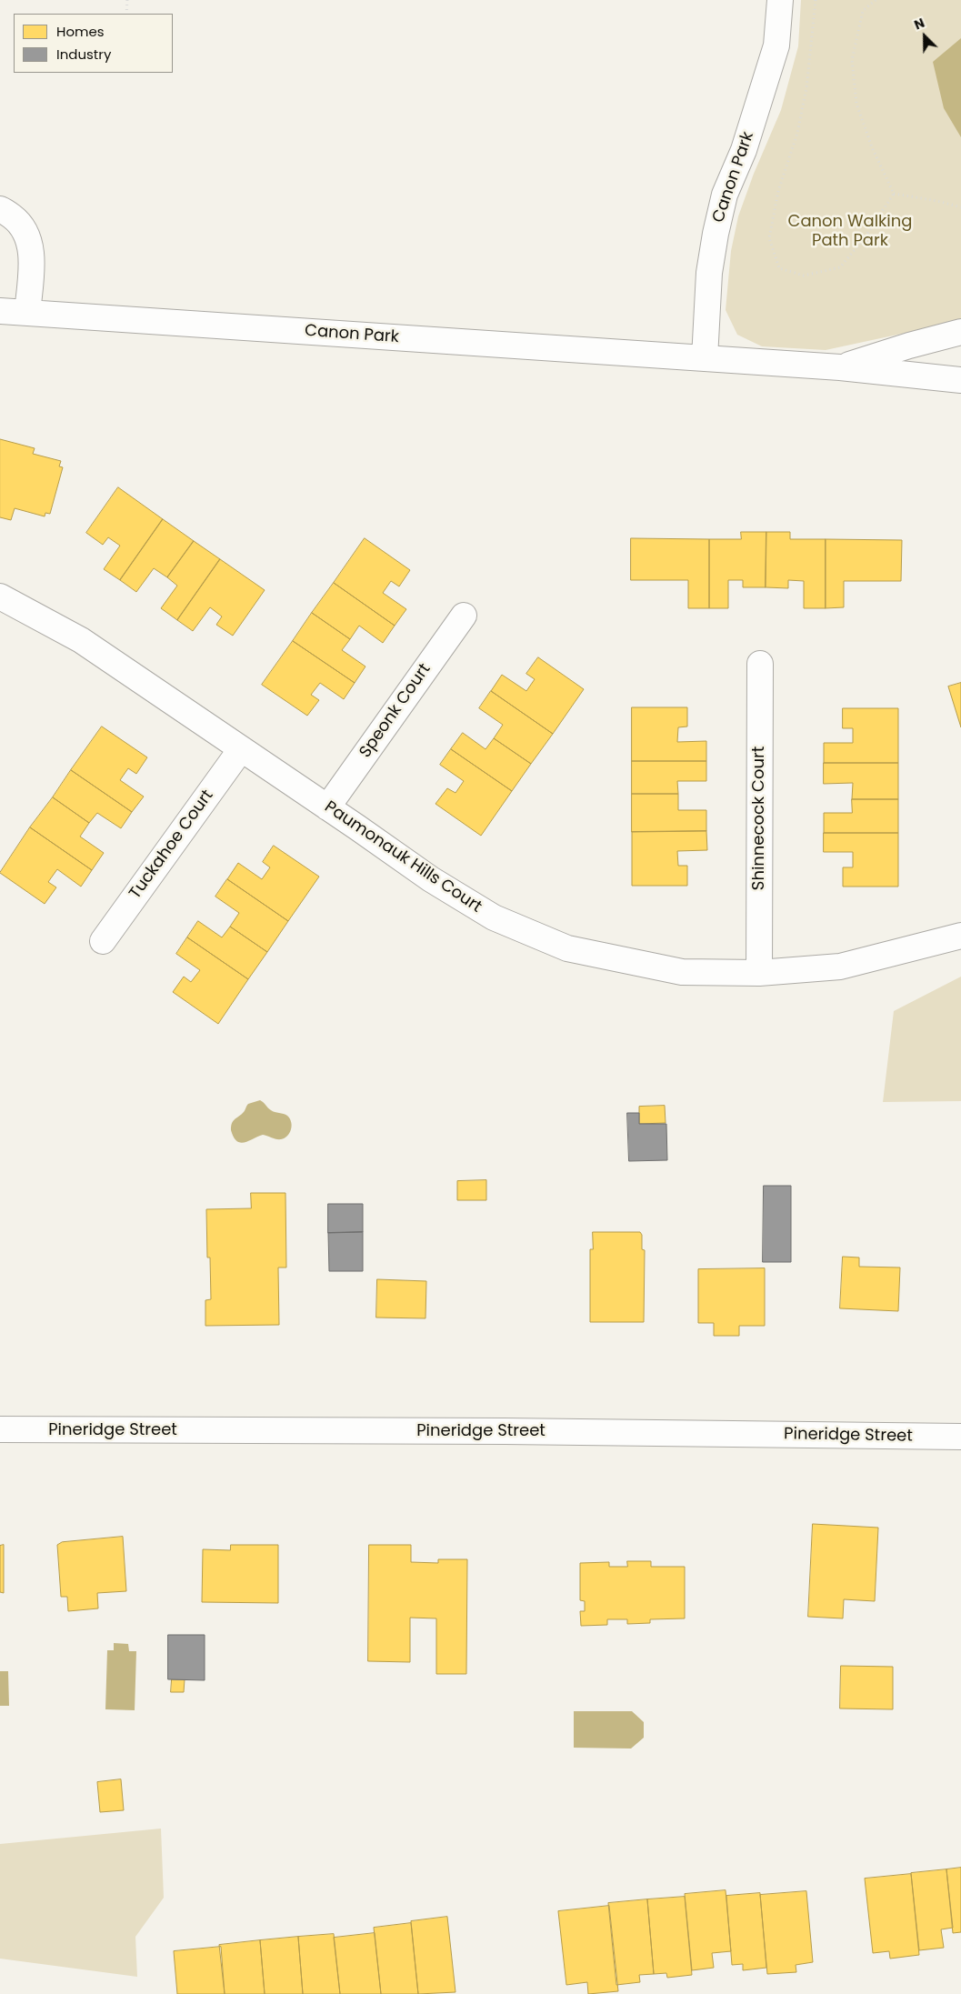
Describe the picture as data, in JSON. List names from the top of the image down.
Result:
{
  "streets": {
    "street": [
      "Canon Park",
      "Speonk Court",
      "Shinnecock Court",
      "Tuckahoe Court",
      "Paumonauk Hills Court",
      "Pineridge Street"
    ]
  },
  "crossings": [
    ["Speonk Court", "Paumonauk Hills Court"],
    ["Shinnecock Court", "Paumonauk Hills Court"],
    ["Tuckahoe Court", "Paumonauk Hills Court"]
  ],
  "parks": ["Canon Walking Path Park"],
  "legend": ["Homes", "Industry"],
  "north": "top left"
}
